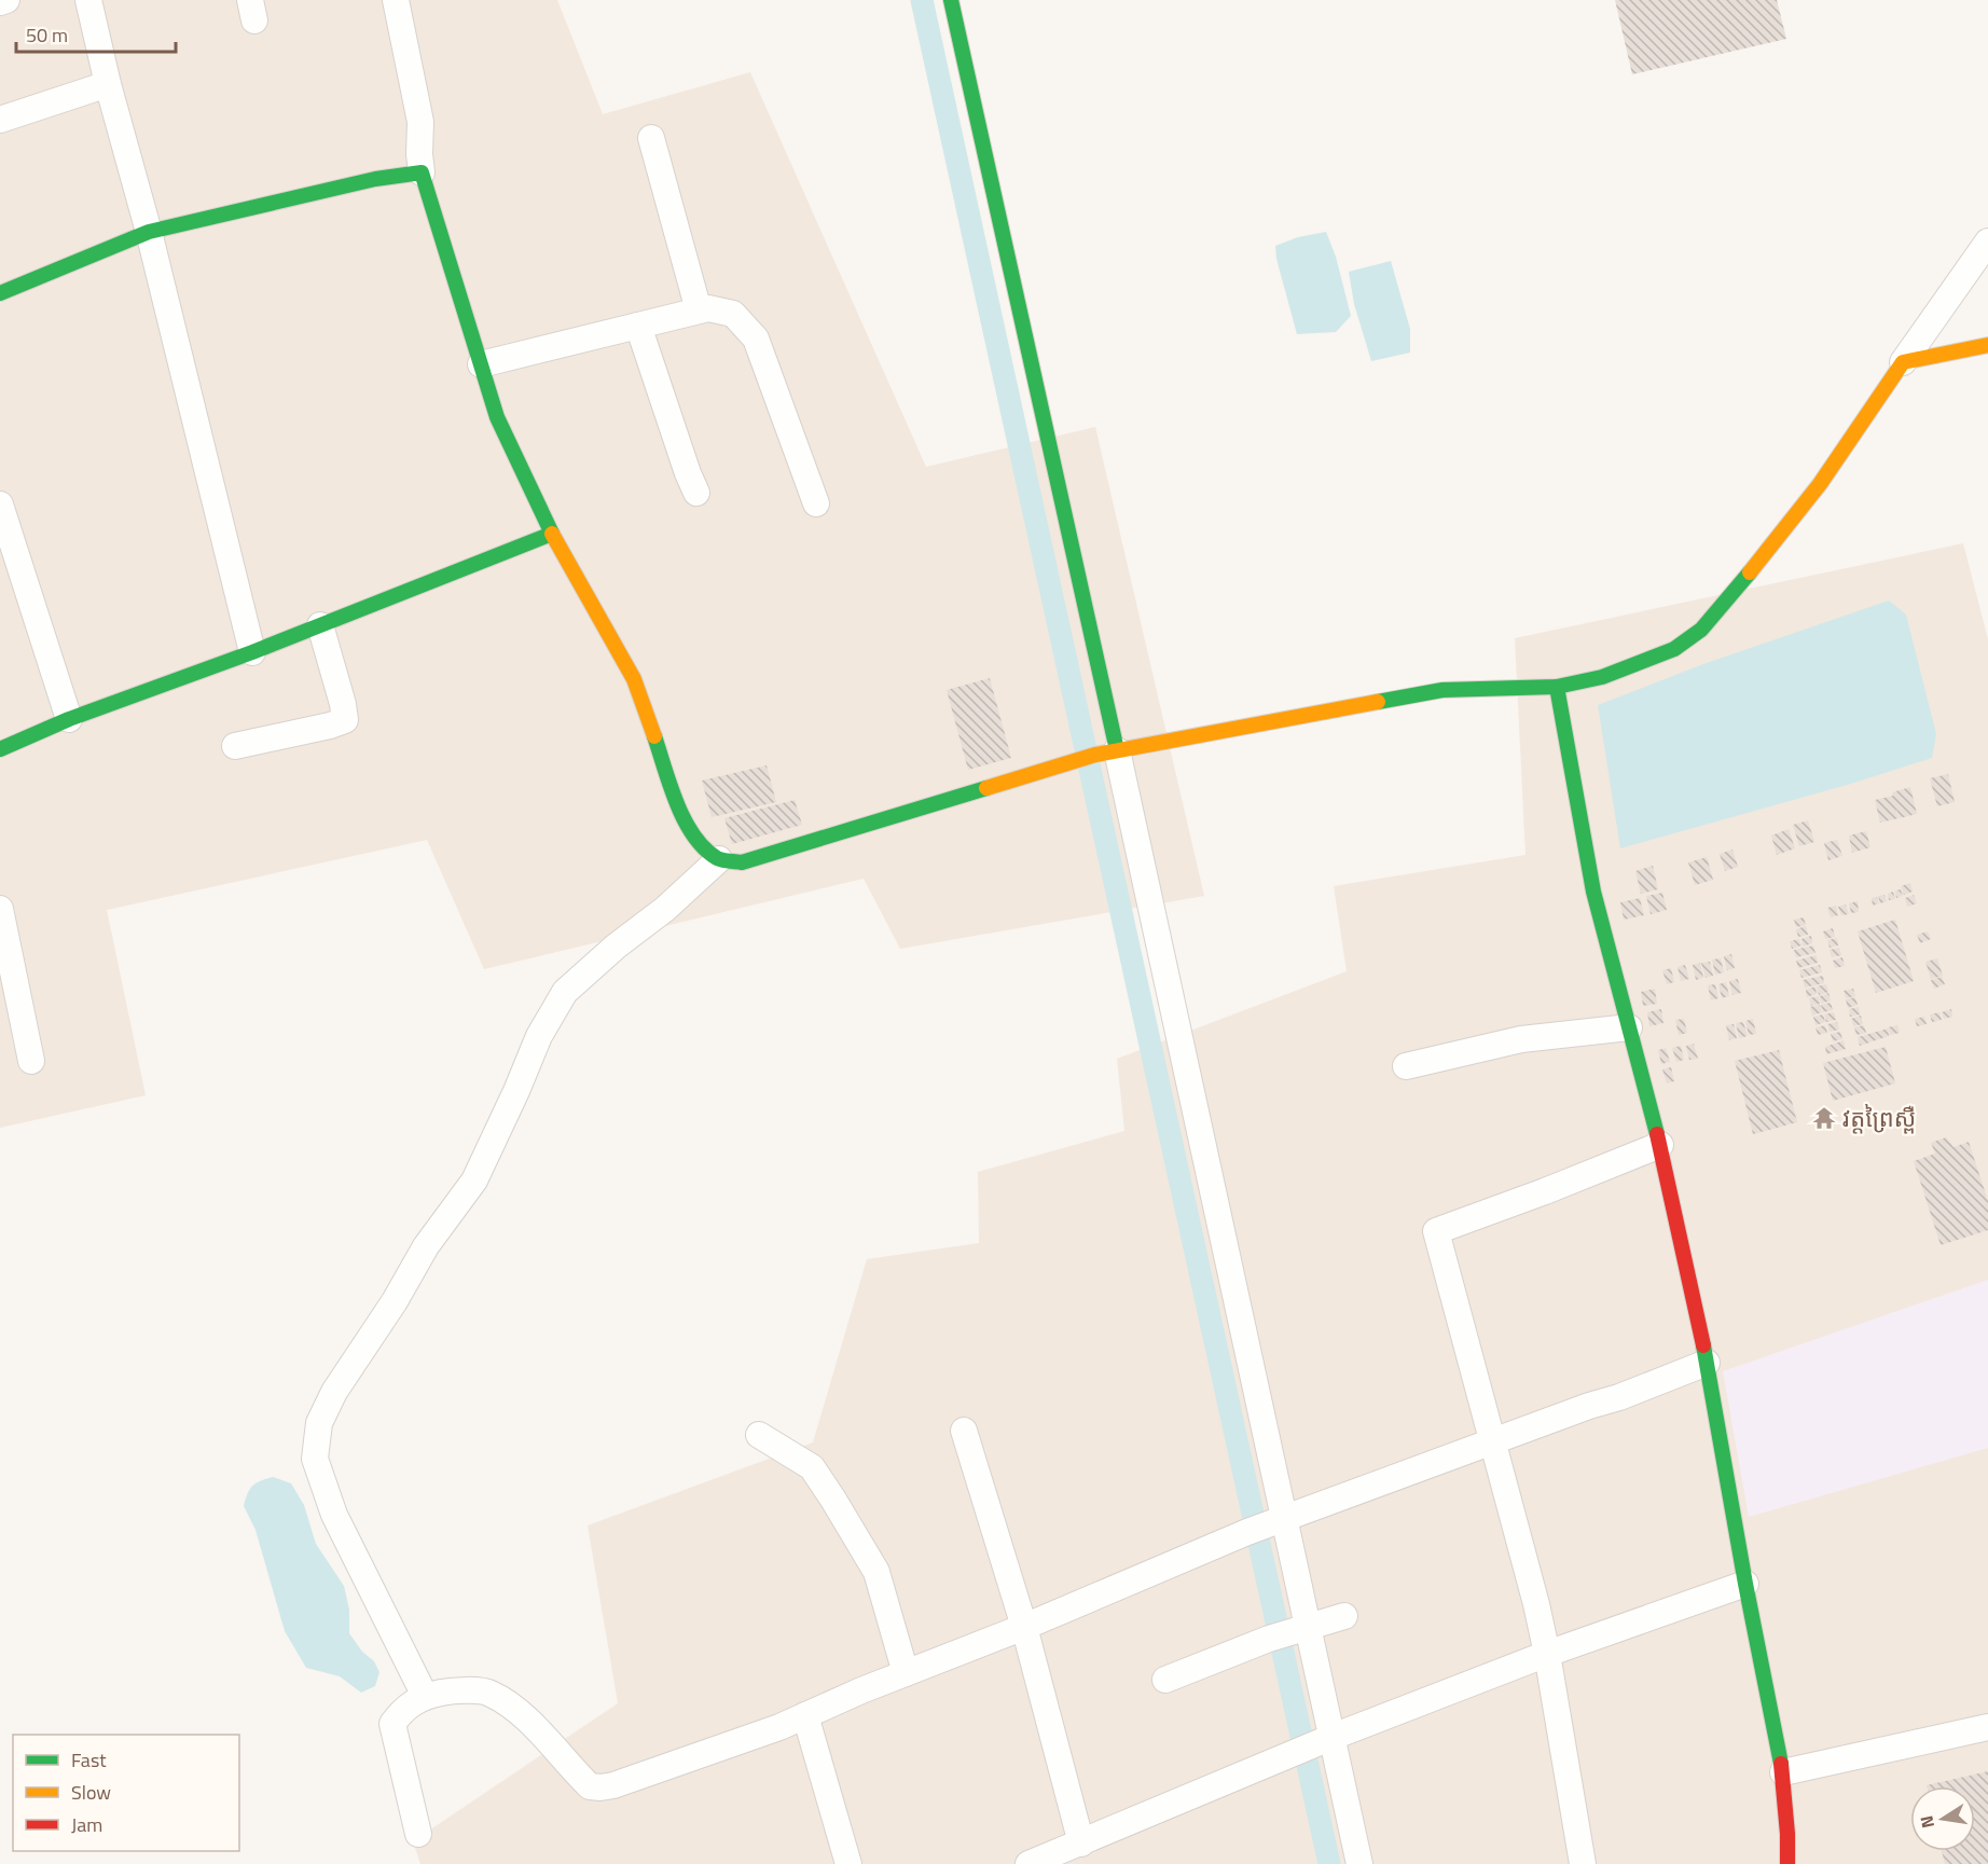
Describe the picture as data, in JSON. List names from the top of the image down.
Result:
{
  "places": {
    "temple": ["វត្តព្រៃស្ពឺ"]
  },
  "legend": ["Fast", "Slow", "Jam"],
  "scale_bar": "50 m",
  "north": "left"
}
